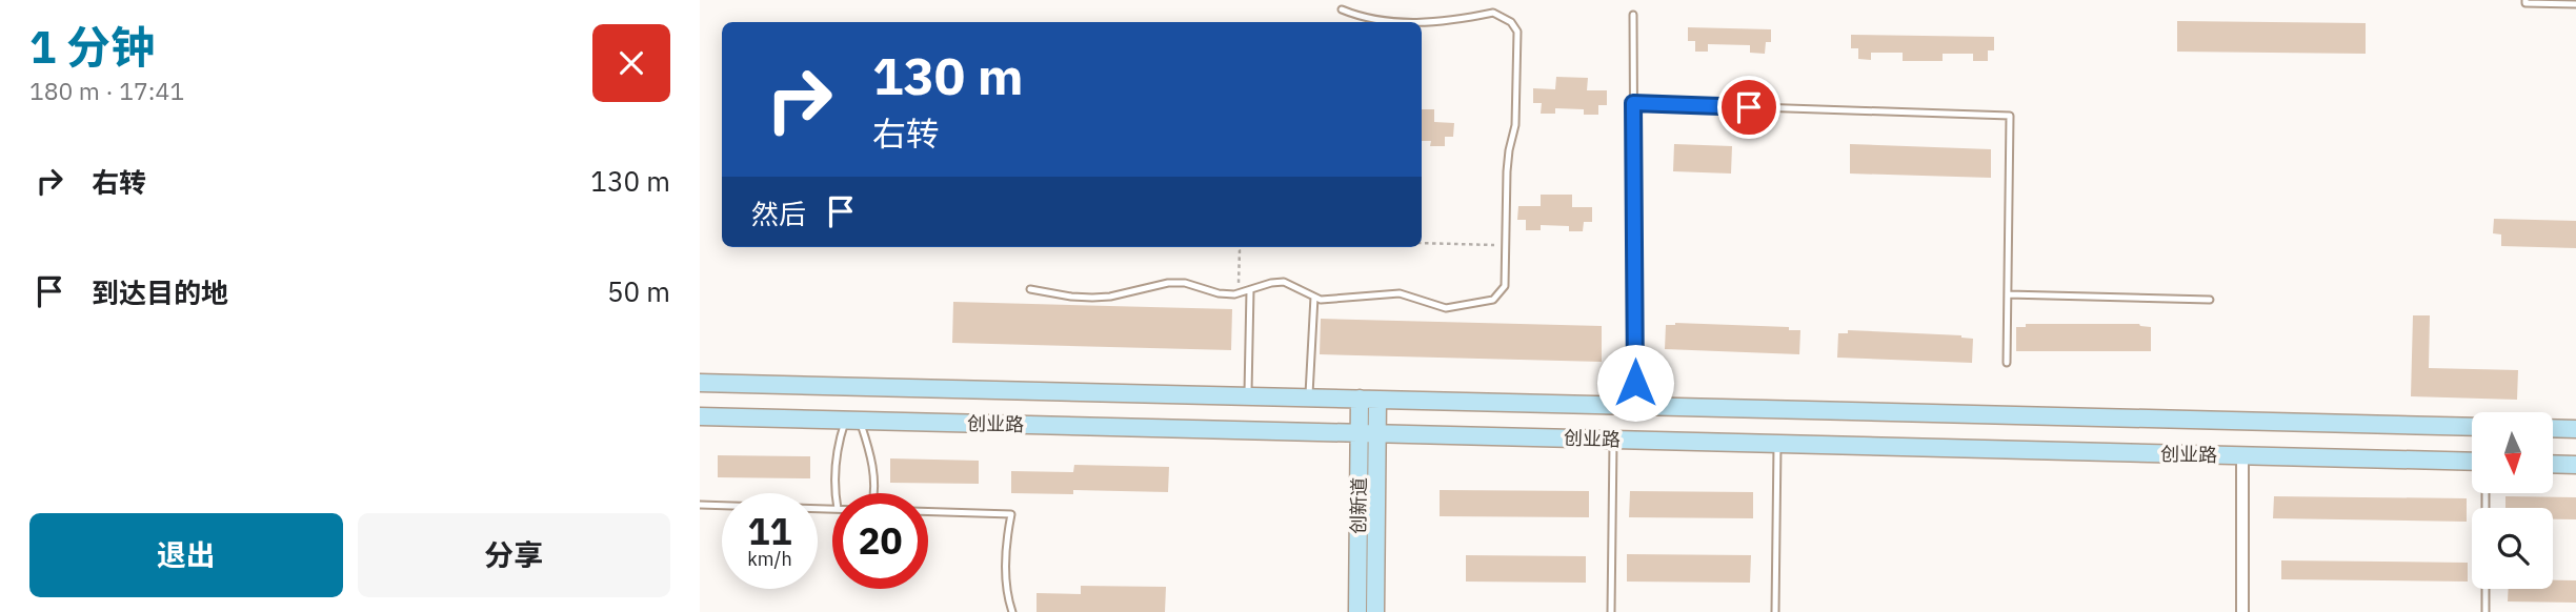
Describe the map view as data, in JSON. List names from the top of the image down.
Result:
{
  "streets": {
    "main road": ["创业路", "创新道"]
  },
  "crossings": [
    ["创业路", "创新道"]
  ],
  "north": "bottom",
  "page": {
    "heading": ["1 分钟", "180 m · 17:41"],
    "turn": ["130 m", "右转"],
    "list": [
      {
        "name": "右转",
        "value": "130 m"
      },
      {
        "name": "到达目的地",
        "value": "50 m"
      }
    ],
    "then": "然后",
    "speed": "11 km/h",
    "limit": "20",
    "buttons": ["退出", "分享"]
  }
}
